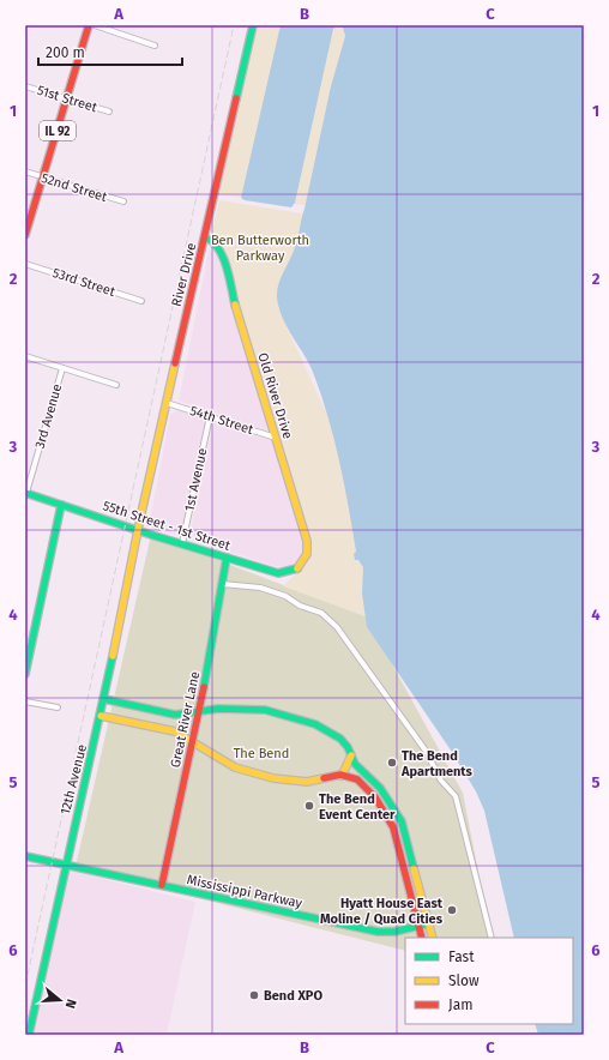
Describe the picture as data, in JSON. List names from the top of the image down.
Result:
{
  "streets": {
    "street": [
      "51st Street",
      "IL 92",
      "52nd Street",
      "River Drive",
      "53rd Street",
      "Old River Drive",
      "3rd Avenue",
      "54th Street",
      "1st Avenue",
      "55th Street - 1st Street",
      "Great River Lane",
      "12th Avenue",
      "Mississippi Parkway"
    ]
  },
  "crossings": [
    ["51st Street", "IL 92"],
    ["IL 92", "52nd Street"],
    ["River Drive", "Old River Drive"],
    ["River Drive", "54th Street"],
    ["River Drive", "55th Street - 1st Street"],
    ["River Drive", "12th Avenue"],
    ["Old River Drive", "54th Street"],
    ["Old River Drive", "55th Street - 1st Street"],
    ["3rd Avenue", "55th Street - 1st Street"],
    ["54th Street", "1st Avenue"],
    ["1st Avenue", "55th Street - 1st Street"],
    ["55th Street - 1st Street", "Great River Lane"],
    ["55th Street - 1st Street", "12th Avenue"],
    ["Great River Lane", "Mississippi Parkway"],
    ["12th Avenue", "Mississippi Parkway"]
  ],
  "parks": ["Ben Butterworth Parkway", "The Bend"],
  "places": [
    "The Bend Apartments",
    "The Bend Event Center",
    "Hyatt House East Moline / Quad Cities",
    "Bend XPO"
  ],
  "legend": ["Fast", "Slow", "Jam"],
  "scale_bar": "200 m",
  "north": "right",
  "grid": {
    "columns": ["A", "B", "C"],
    "rows": [
      "1",
      "2",
      "3",
      "4",
      "5",
      "6"
    ]
  }
}
